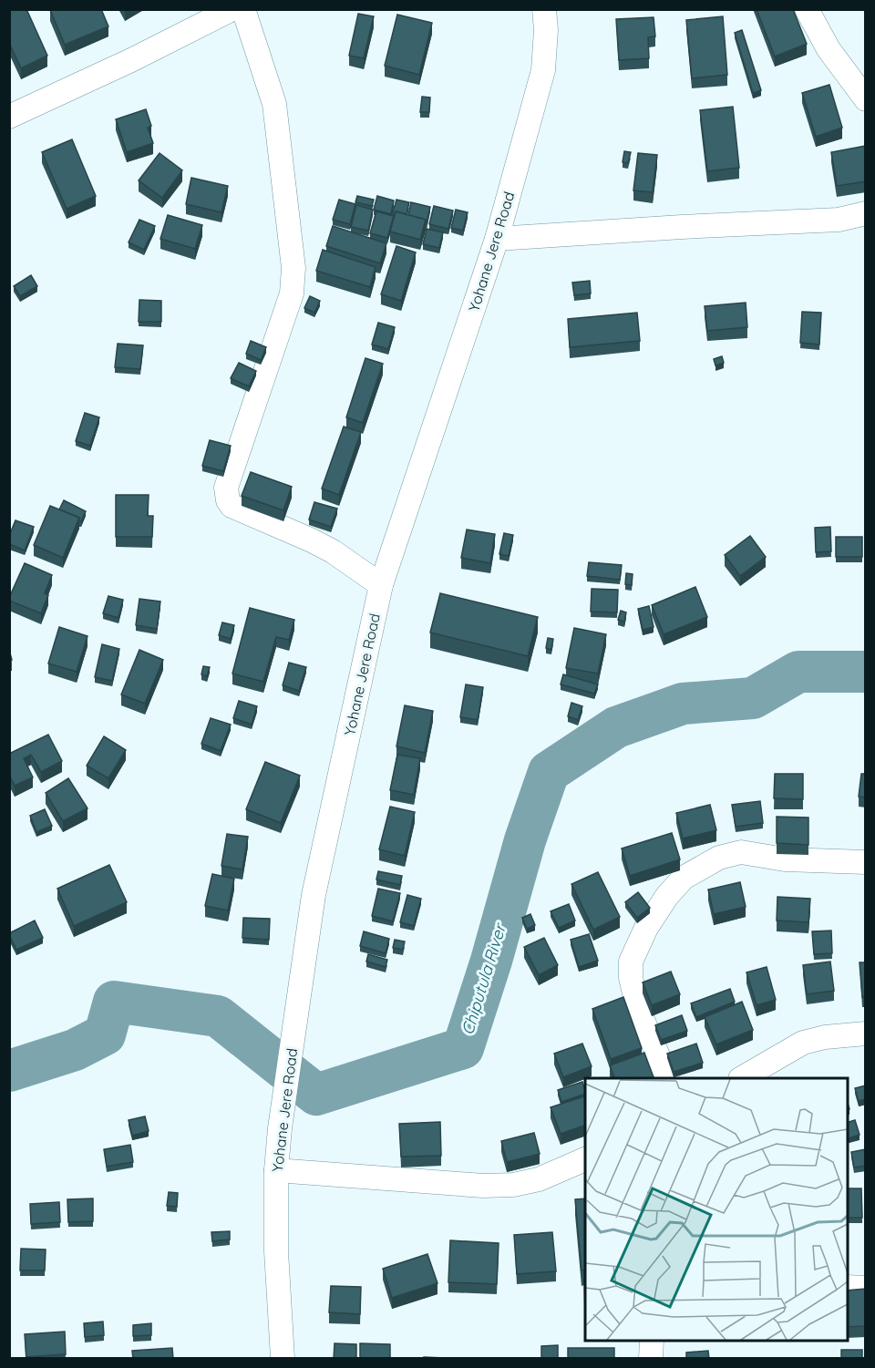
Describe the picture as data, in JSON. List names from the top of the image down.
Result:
{
  "streets": {
    "street": ["Yohane Jere Road"]
  },
  "water": ["Chiputula River"]
}
